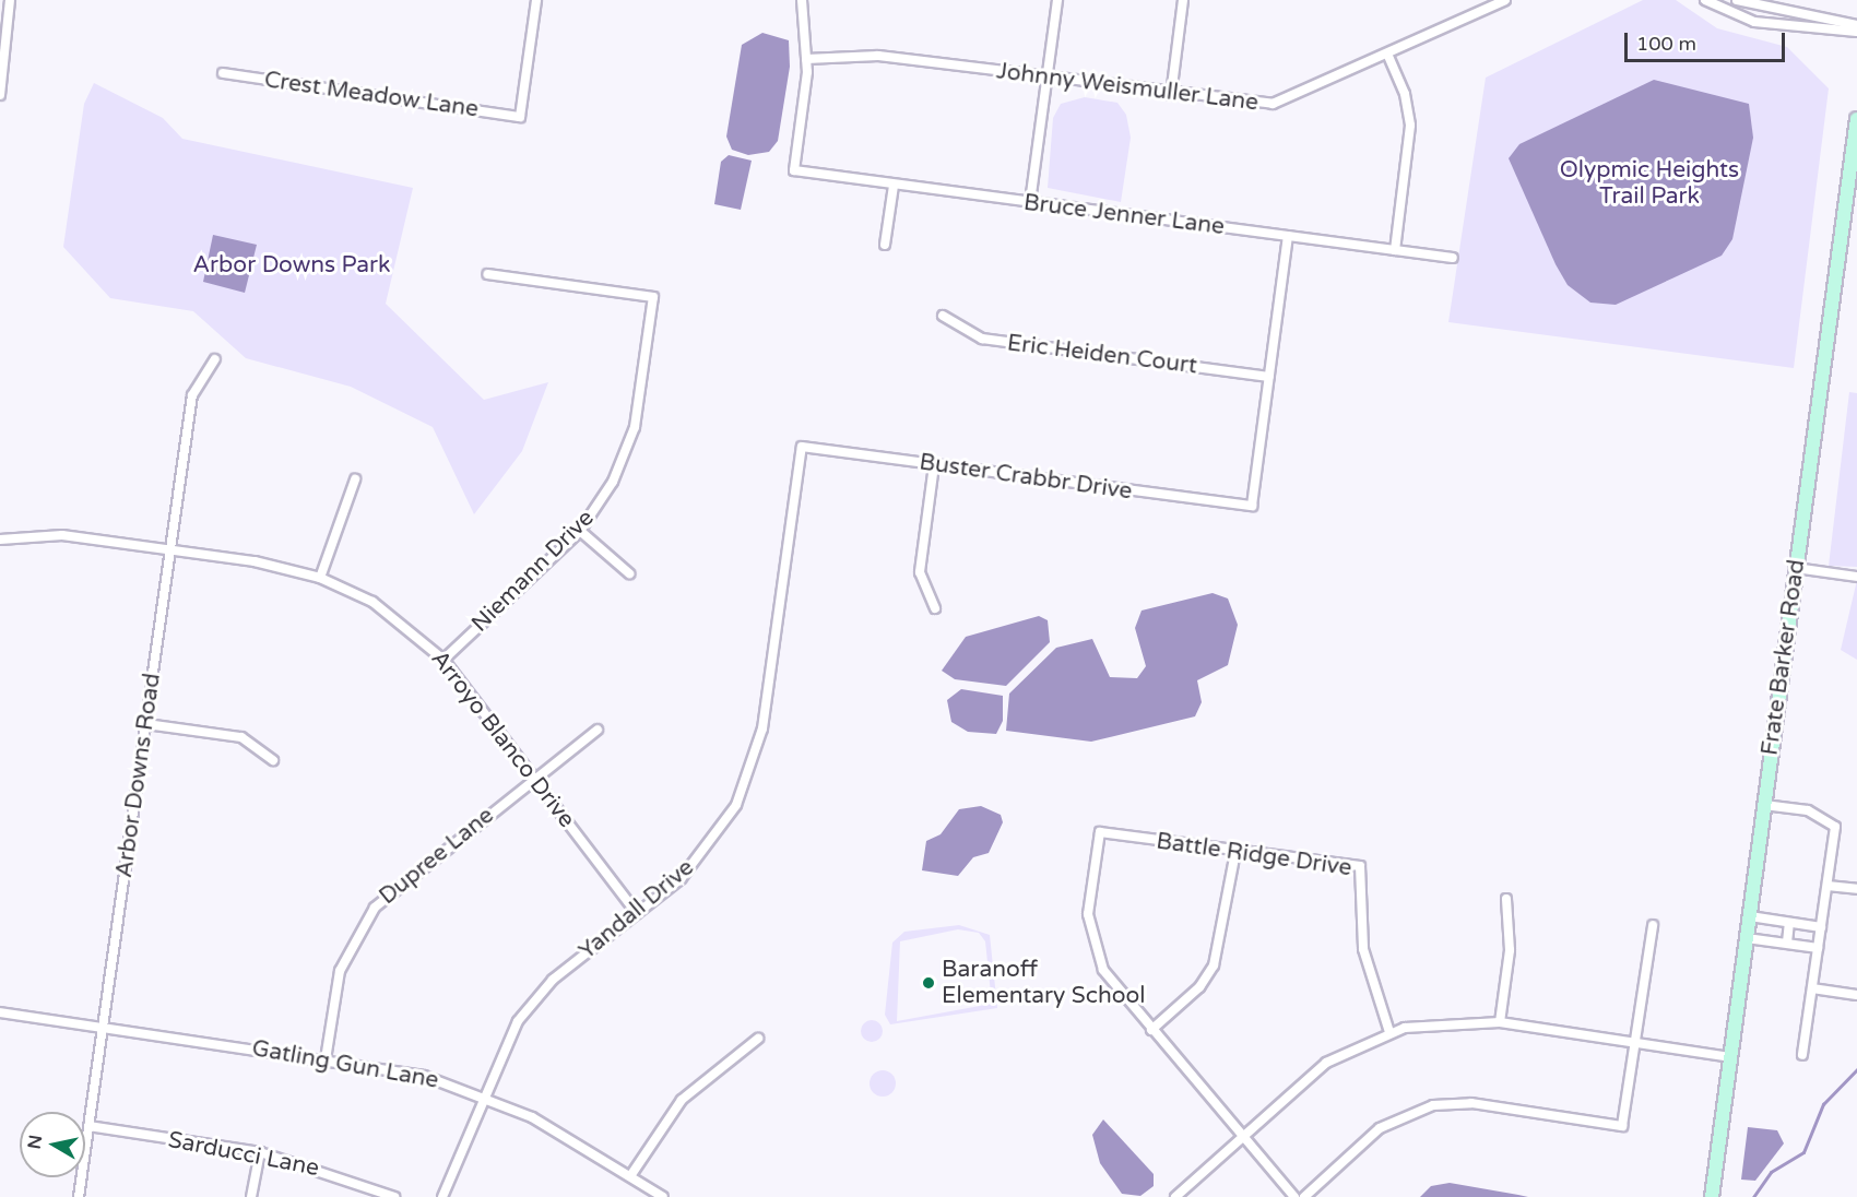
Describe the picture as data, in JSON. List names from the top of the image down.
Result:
{
  "streets": {
    "street": [
      "Johnny Weismuller Lane",
      "Crest Meadow Lane",
      "Bruce Jenner Lane",
      "Eric Heiden Court",
      "Buster Crabbr Drive",
      "Niemann Drive",
      "Frate Barker Road",
      "Arroyo Blanco Drive",
      "Arbor Downs Road",
      "Battle Ridge Drive",
      "Dupree Lane",
      "Yandall Drive",
      "Gatling Gun Lane",
      "Sarducci Lane"
    ]
  },
  "crossings": [
    ["Johnny Weismuller Lane", "Bruce Jenner Lane"],
    ["Eric Heiden Court", "Buster Crabbr Drive"],
    ["Buster Crabbr Drive", "Yandall Drive"],
    ["Niemann Drive", "Arroyo Blanco Drive"],
    ["Arroyo Blanco Drive", "Arbor Downs Road"],
    ["Arroyo Blanco Drive", "Dupree Lane"],
    ["Arroyo Blanco Drive", "Yandall Drive"],
    ["Arbor Downs Road", "Gatling Gun Lane"],
    ["Arbor Downs Road", "Sarducci Lane"],
    ["Dupree Lane", "Gatling Gun Lane"],
    ["Yandall Drive", "Gatling Gun Lane"]
  ],
  "parks": ["Olypmic Heights Trail Park", "Arbor Downs Park"],
  "places": ["Baranoff Elementary School"],
  "scale_bar": "100 m",
  "north": "left"
}
